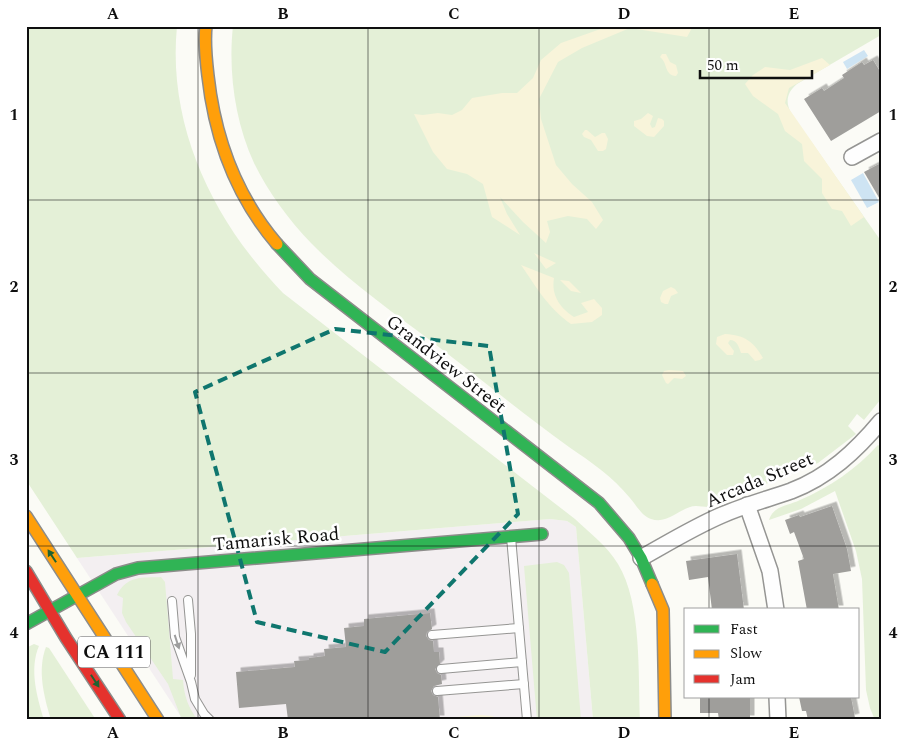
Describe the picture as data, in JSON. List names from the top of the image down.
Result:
{
  "streets": {
    "street": [
      "Grandview Street",
      "Arcada Street",
      "Tamarisk Road",
      "CA 111"
    ]
  },
  "crossings": [
    ["Grandview Street", "Arcada Street"],
    ["Tamarisk Road", "CA 111"]
  ],
  "legend": ["Fast", "Slow", "Jam"],
  "scale_bar": "50 m",
  "grid": {
    "columns": [
      "A",
      "B",
      "C",
      "D",
      "E"
    ],
    "rows": [
      "1",
      "2",
      "3",
      "4"
    ]
  }
}
